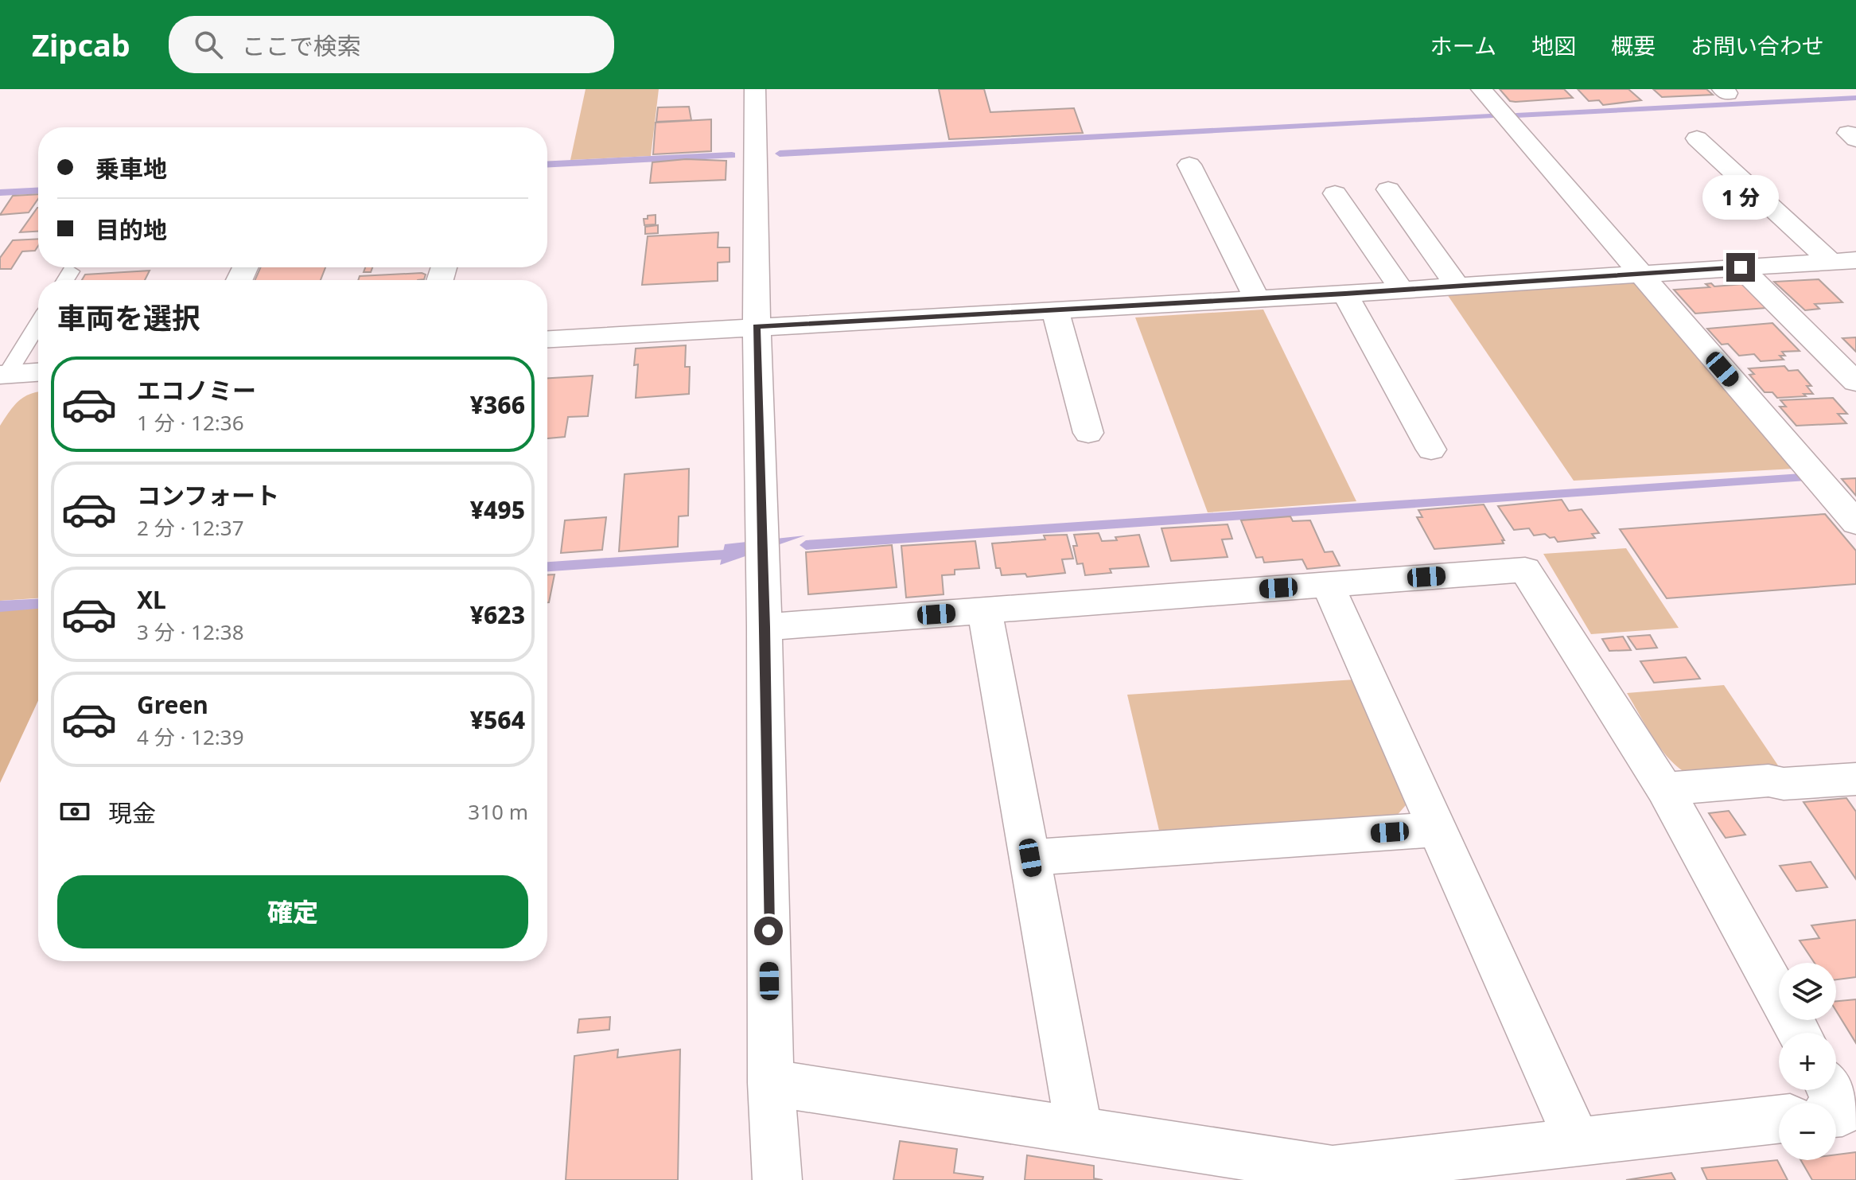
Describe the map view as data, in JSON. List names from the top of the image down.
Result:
{
  "page": {
    "header": "Zipcab",
    "search": "ここで検索",
    "nav": [
      "ホーム",
      "地図",
      "概要",
      "お問い合わせ"
    ],
    "banner": ["乗車地", "目的地"],
    "bubble": "1 分",
    "heading": "車両を選択",
    "list": [
      {
        "name": "エコノミー",
        "note": "1 分 · 12:36",
        "value": "¥366"
      },
      {
        "name": "コンフォート",
        "note": "2 分 · 12:37",
        "value": "¥495"
      },
      {
        "name": "XL",
        "note": "3 分 · 12:38",
        "value": "¥623"
      },
      {
        "name": "Green",
        "note": "4 分 · 12:39",
        "value": "¥564"
      }
    ],
    "pay": ["現金", "310 m"],
    "buttons": "確定",
    "map_buttons": ["+", "−"]
  }
}
